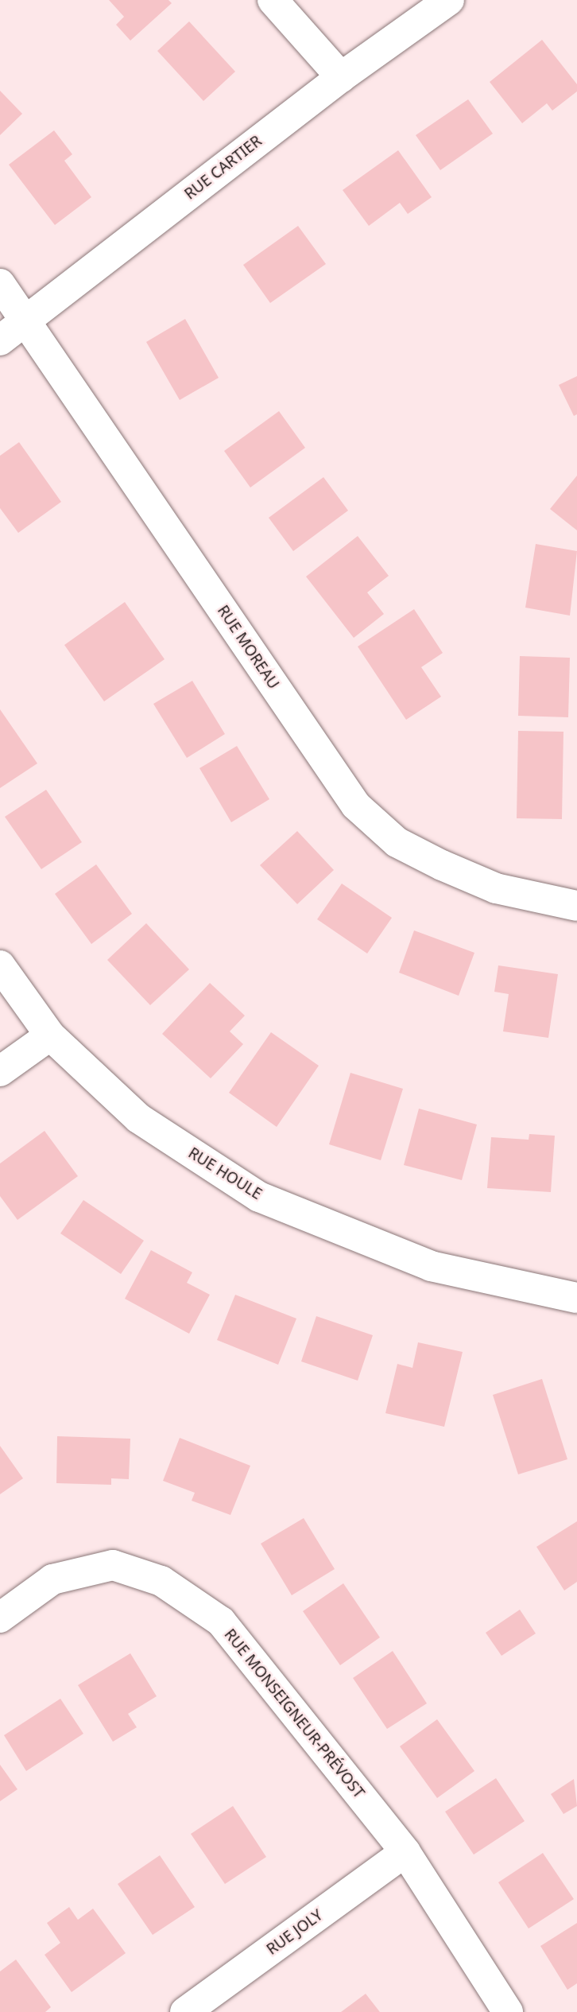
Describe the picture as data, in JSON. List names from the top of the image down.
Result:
{
  "streets": {
    "street": [
      "RUE CARTIER",
      "RUE MOREAU",
      "RUE HOULE",
      "RUE MONSEIGNEUR-PRÉVOST",
      "RUE JOLY"
    ]
  },
  "crossings": [
    ["RUE CARTIER", "RUE MOREAU"],
    ["RUE MONSEIGNEUR-PRÉVOST", "RUE JOLY"]
  ]
}
